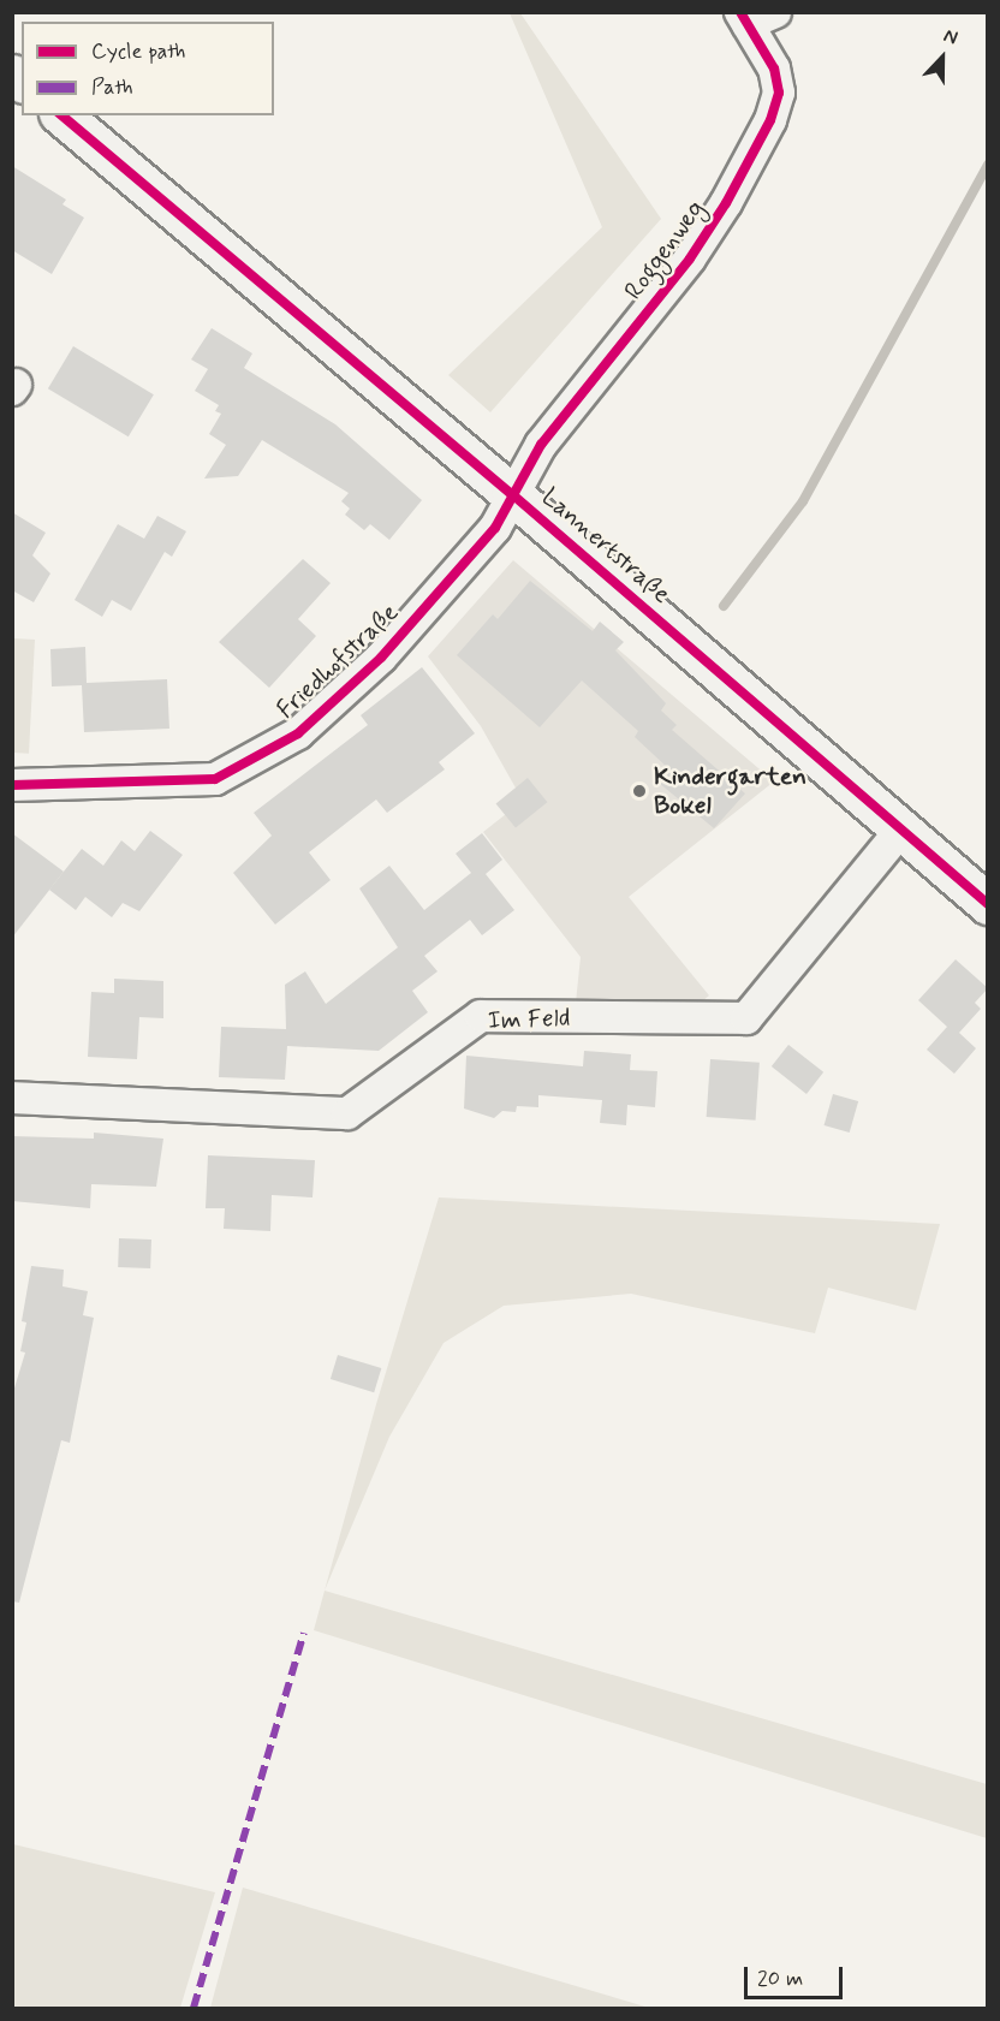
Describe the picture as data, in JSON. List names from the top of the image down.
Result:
{
  "streets": {
    "street": [
      "Roggenweg",
      "Lannertstraße",
      "Friedhofstraße",
      "Im Feld"
    ]
  },
  "crossings": [
    ["Roggenweg", "Lannertstraße"],
    ["Roggenweg", "Friedhofstraße"],
    ["Lannertstraße", "Friedhofstraße"],
    ["Lannertstraße", "Im Feld"]
  ],
  "places": ["Kindergarten Bokel"],
  "legend": ["Cycle path", "Path"],
  "scale_bar": "20 m",
  "north": "top"
}
